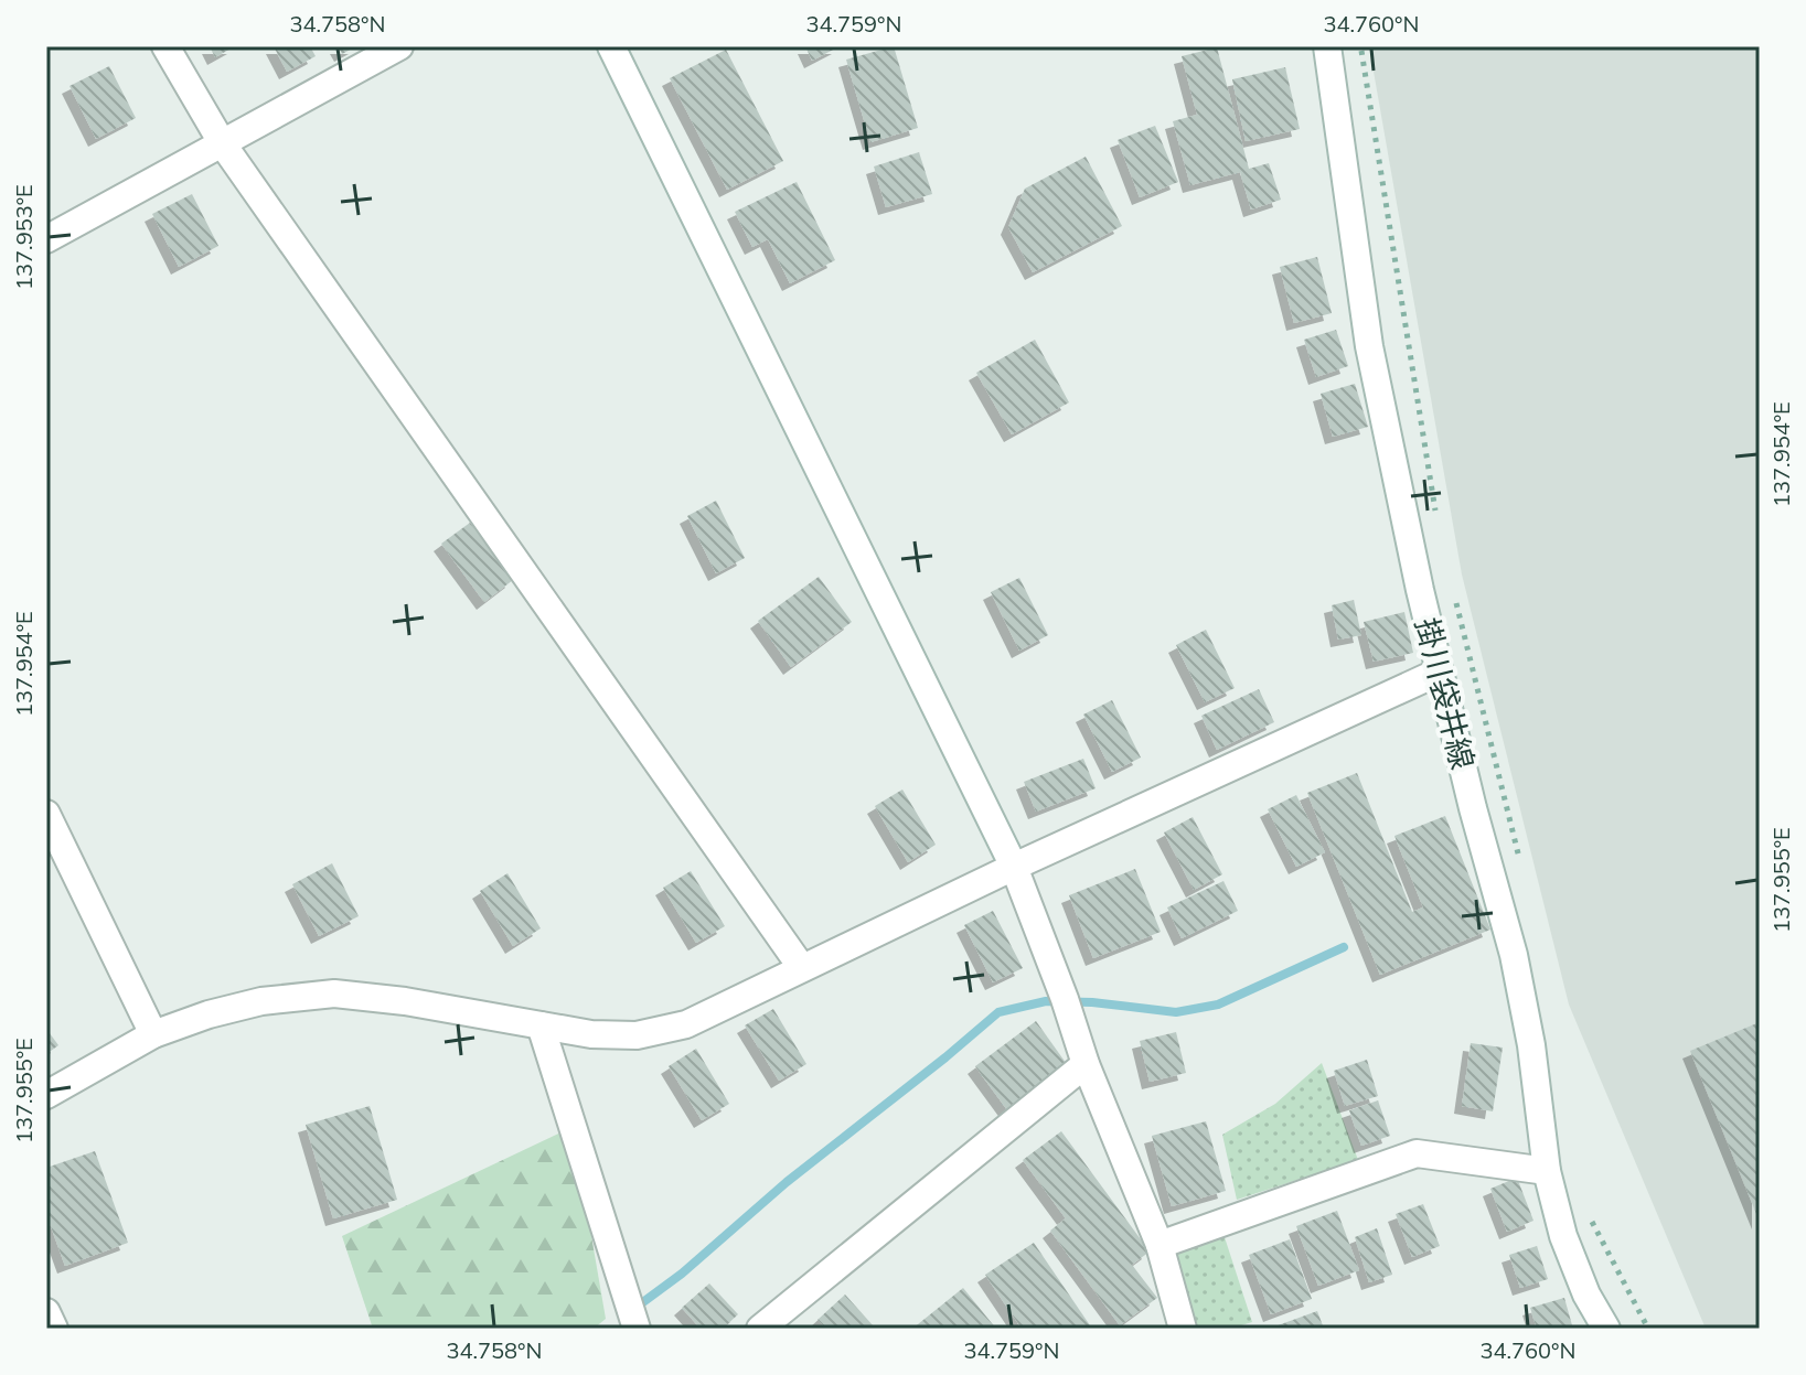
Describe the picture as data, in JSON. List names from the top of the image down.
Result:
{
  "streets": {
    "street": ["掛川袋井線"]
  },
  "coordinates": [
    "34.758°N",
    "34.759°N",
    "34.760°N",
    "137.953°E",
    "137.954°E",
    "137.955°E"
  ]
}
